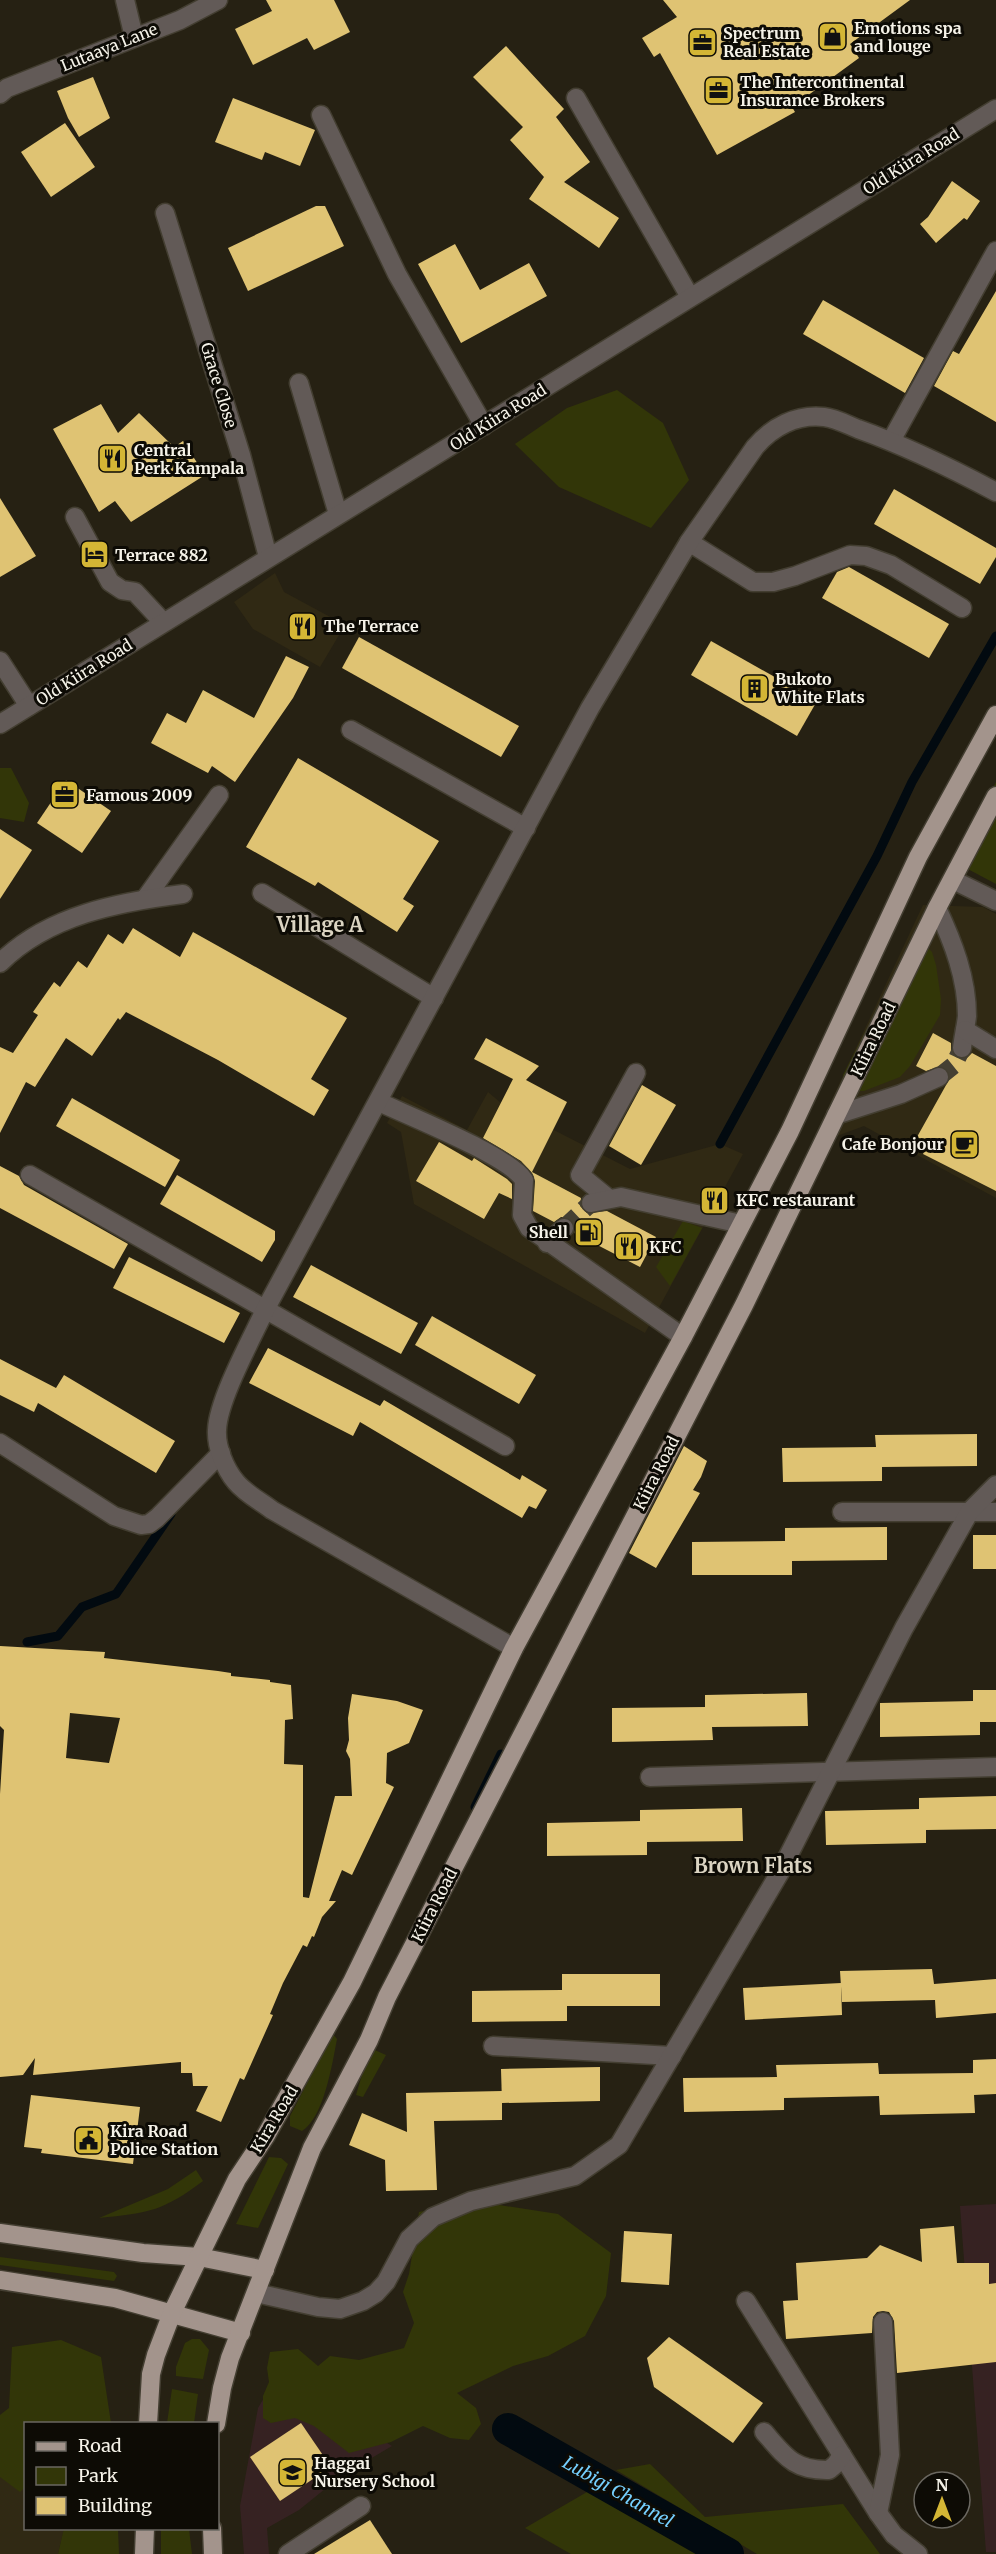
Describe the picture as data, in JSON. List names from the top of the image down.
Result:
{
  "streets": {
    "main road": ["Kiira Road", "Kira Road"],
    "street": ["Lutaaya Lane", "Old Kiira Road", "Grace Close"]
  },
  "crossings": [
    ["Old Kiira Road", "Grace Close"]
  ],
  "districts": ["Village A", "Brown Flats"],
  "water": ["Lubigi Channel"],
  "places": {
    "shop": ["Emotions spa and louge"],
    "office": ["Spectrum Real Estate", "The Intercontinental Insurance Brokers", "Famous 2009"],
    "restaurant": [
      "Central Perk Kampala",
      "The Terrace",
      "KFC restaurant",
      "KFC"
    ],
    "hotel": ["Terrace 882"],
    "building": ["Bukoto White Flats"],
    "cafe": ["Cafe Bonjour"],
    "fuel station": ["Shell"],
    "public building": ["Kira Road Police Station"],
    "school or university": ["Haggai Nursery School"]
  },
  "legend": ["Road", "Park", "Building"],
  "north": "top"
}
